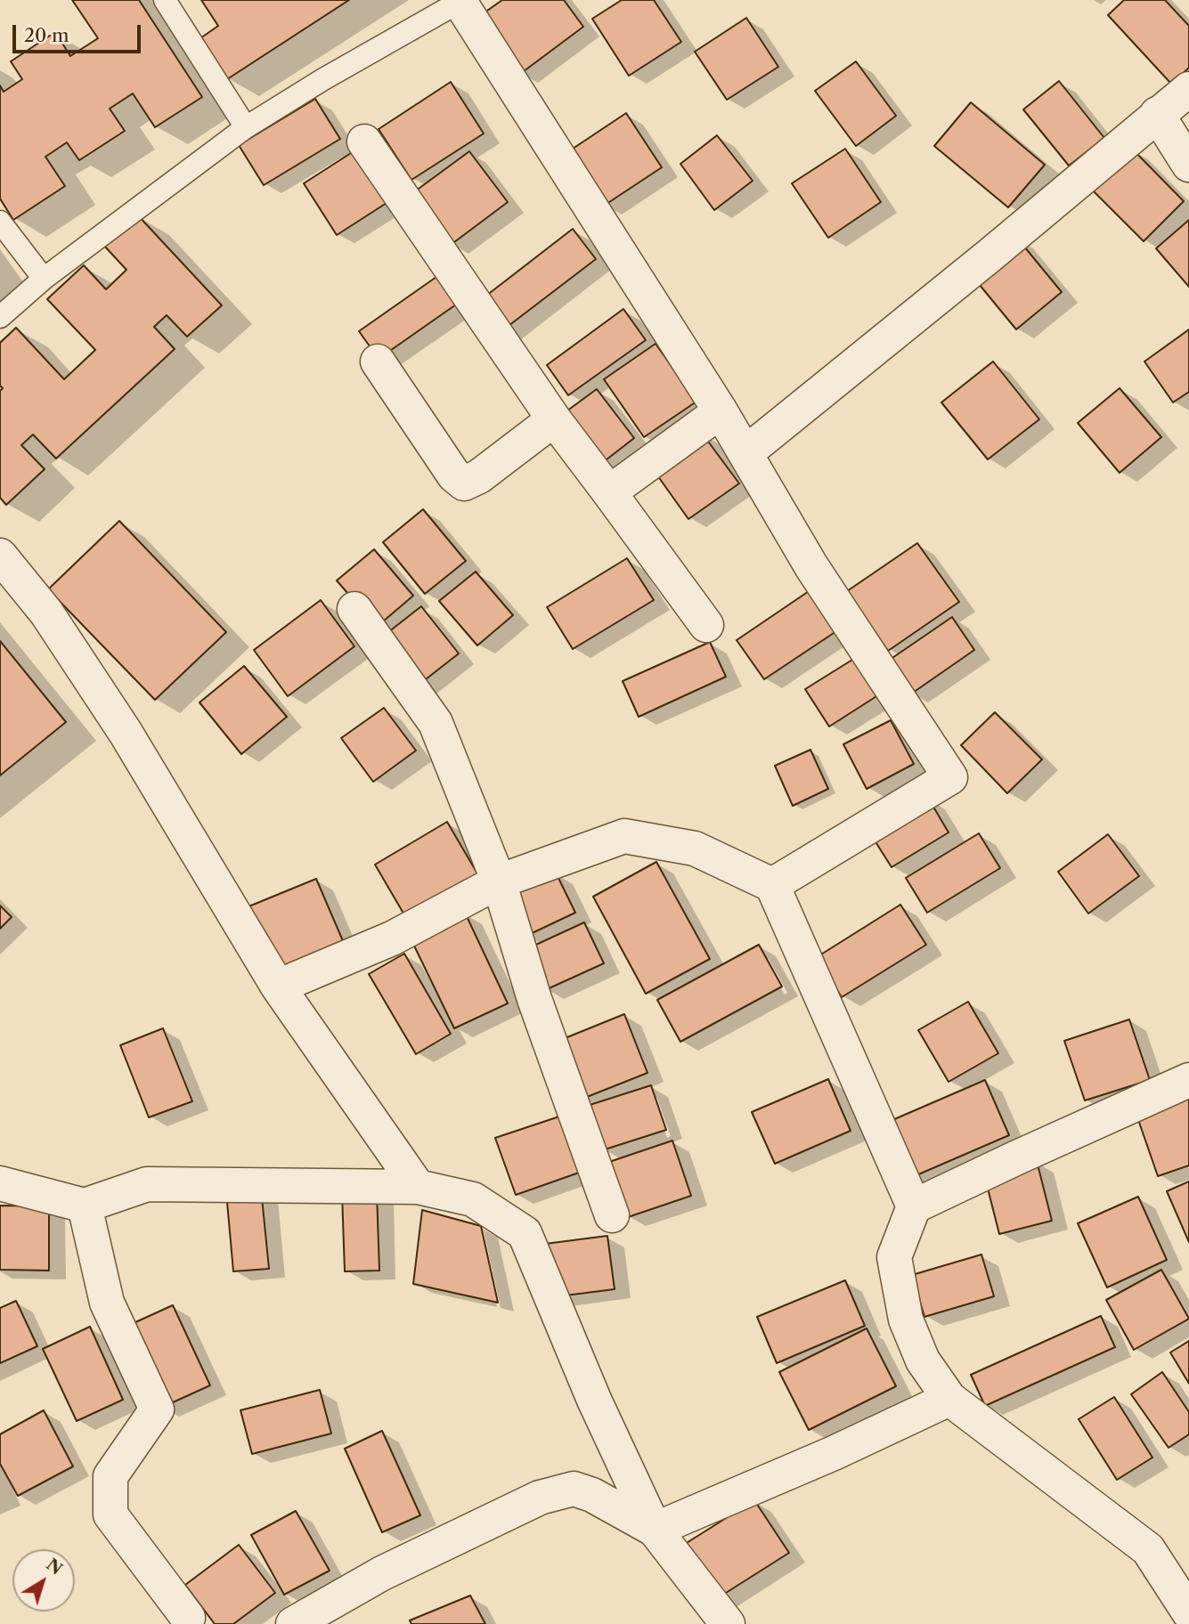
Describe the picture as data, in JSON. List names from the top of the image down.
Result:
{
  "scale_bar": "20 m",
  "north": "top right"
}
